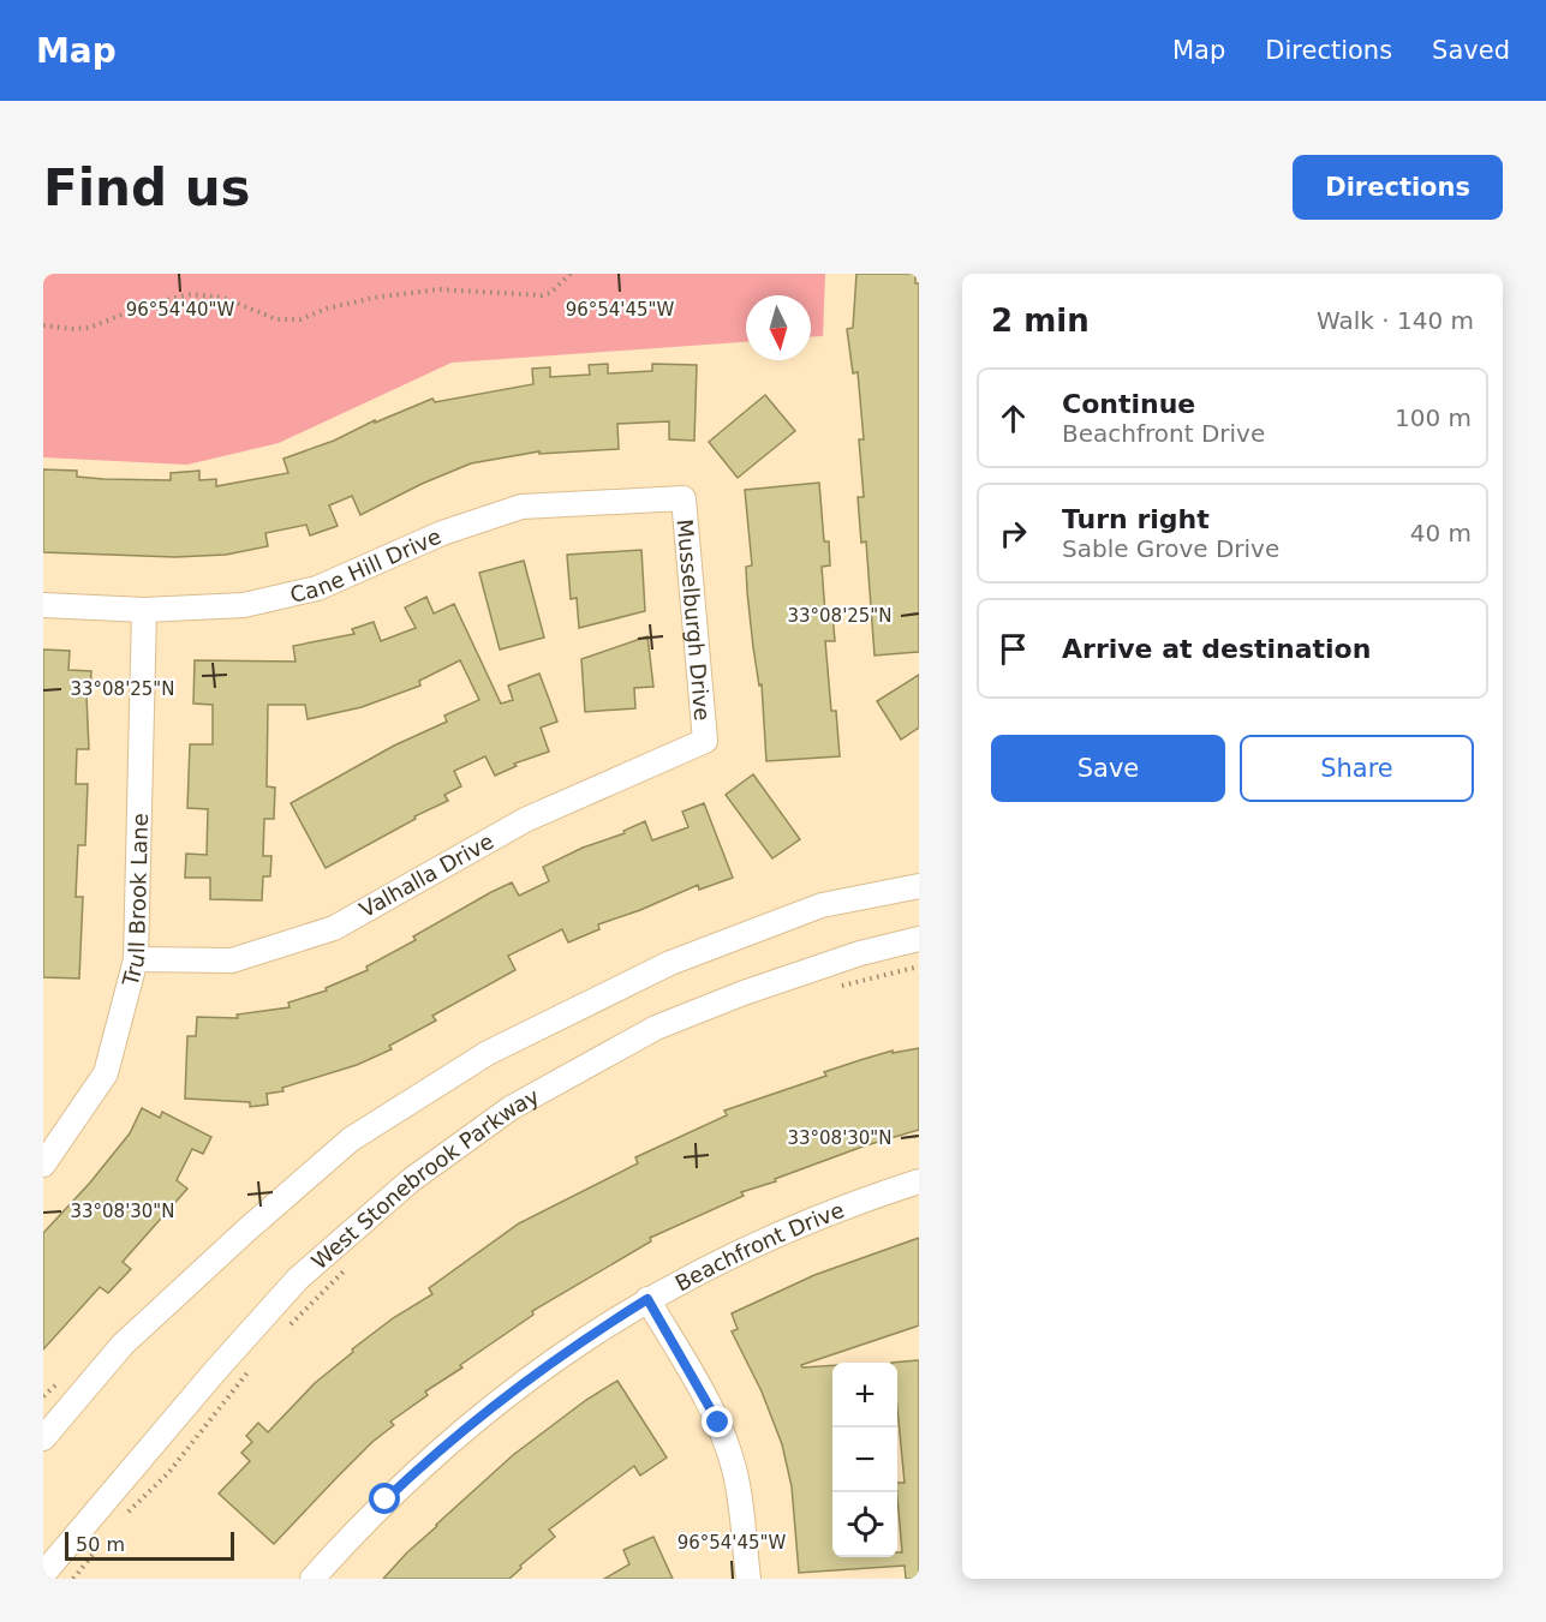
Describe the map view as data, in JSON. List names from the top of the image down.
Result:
{
  "streets": {
    "street": [
      "Cane Hill Drive",
      "Musselburgh Drive",
      "Valhalla Drive",
      "Trull Brook Lane",
      "West Stonebrook Parkway",
      "Beachfront Drive"
    ]
  },
  "crossings": [
    ["Cane Hill Drive", "Musselburgh Drive"],
    ["Cane Hill Drive", "Trull Brook Lane"],
    ["Musselburgh Drive", "Valhalla Drive"],
    ["Valhalla Drive", "Trull Brook Lane"]
  ],
  "scale_bar": "50 m",
  "north": "bottom",
  "page": {
    "header": "Map",
    "nav": ["Map", "Directions", "Saved"],
    "buttons": [
      "Directions",
      ["Save", "Share"]
    ],
    "title": "Find us",
    "heading": ["2 min", "Walk · 140 m"],
    "list": [
      ["Continue", "Beachfront Drive", "100 m"],
      ["Turn right", "Sable Grove Drive", "40 m"],
      "Arrive at destination"
    ],
    "map_buttons": ["+", "−"],
    "scale": "50 m"
  },
  "coordinates": [
    "96°54'40\"W",
    "96°54'45\"W",
    "33°08'25\"N",
    "33°08'30\"N"
  ]
}
